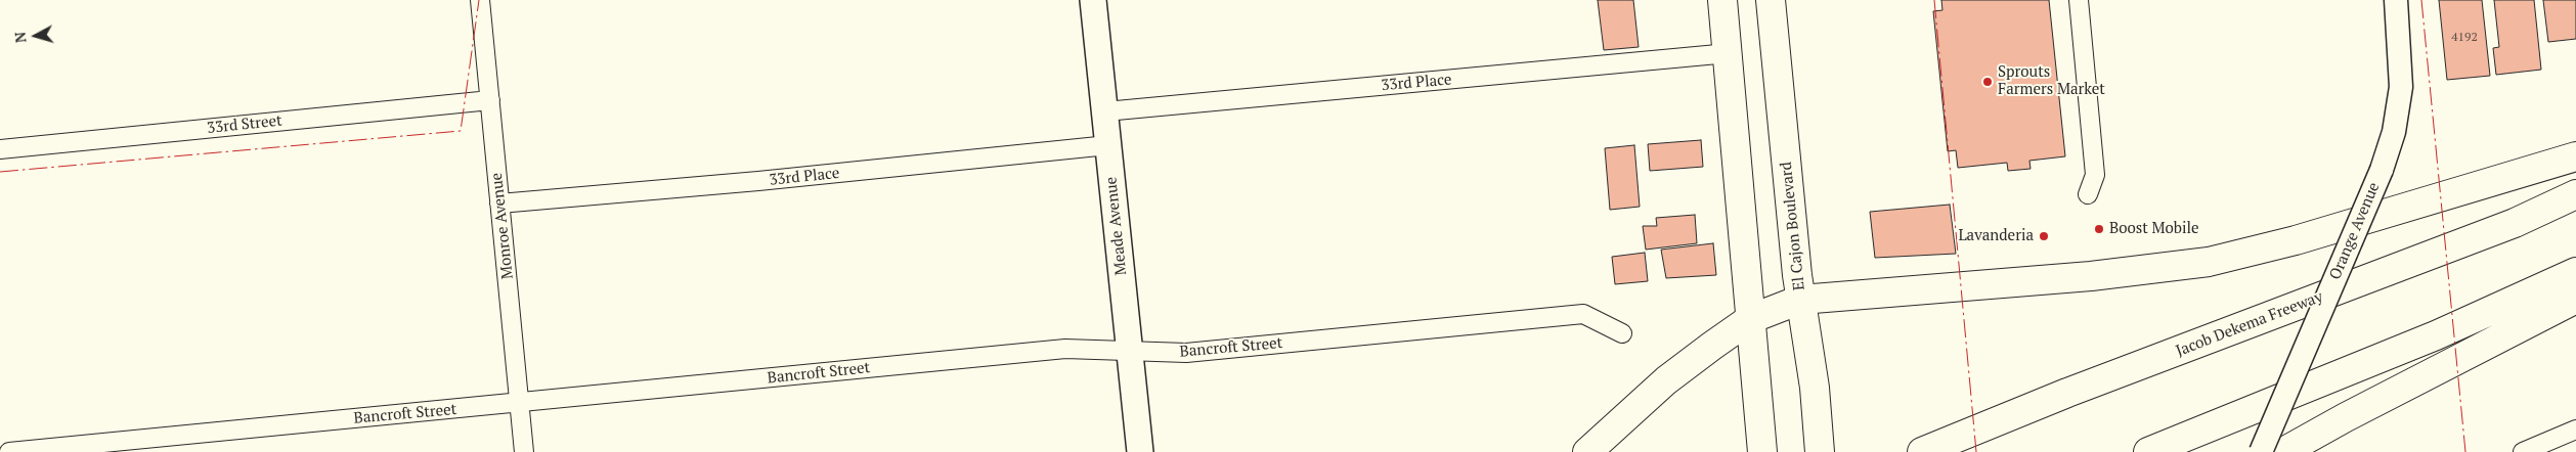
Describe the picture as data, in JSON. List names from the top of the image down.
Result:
{
  "streets": {
    "main road": ["Meade Avenue", "El Cajon Boulevard", "Jacob Dekema Freeway"],
    "street": [
      "33rd Place",
      "33rd Street",
      "Monroe Avenue",
      "Orange Avenue",
      "Bancroft Street"
    ]
  },
  "crossings": [
    ["33rd Place", "Monroe Avenue"],
    ["33rd Place", "Meade Avenue"],
    ["33rd Street", "Monroe Avenue"],
    ["Monroe Avenue", "Bancroft Street"],
    ["Meade Avenue", "Bancroft Street"]
  ],
  "places": ["Sprouts Farmers Market", "Boost Mobile", "Lavanderia"],
  "house_numbers": ["4192"],
  "north": "left"
}
